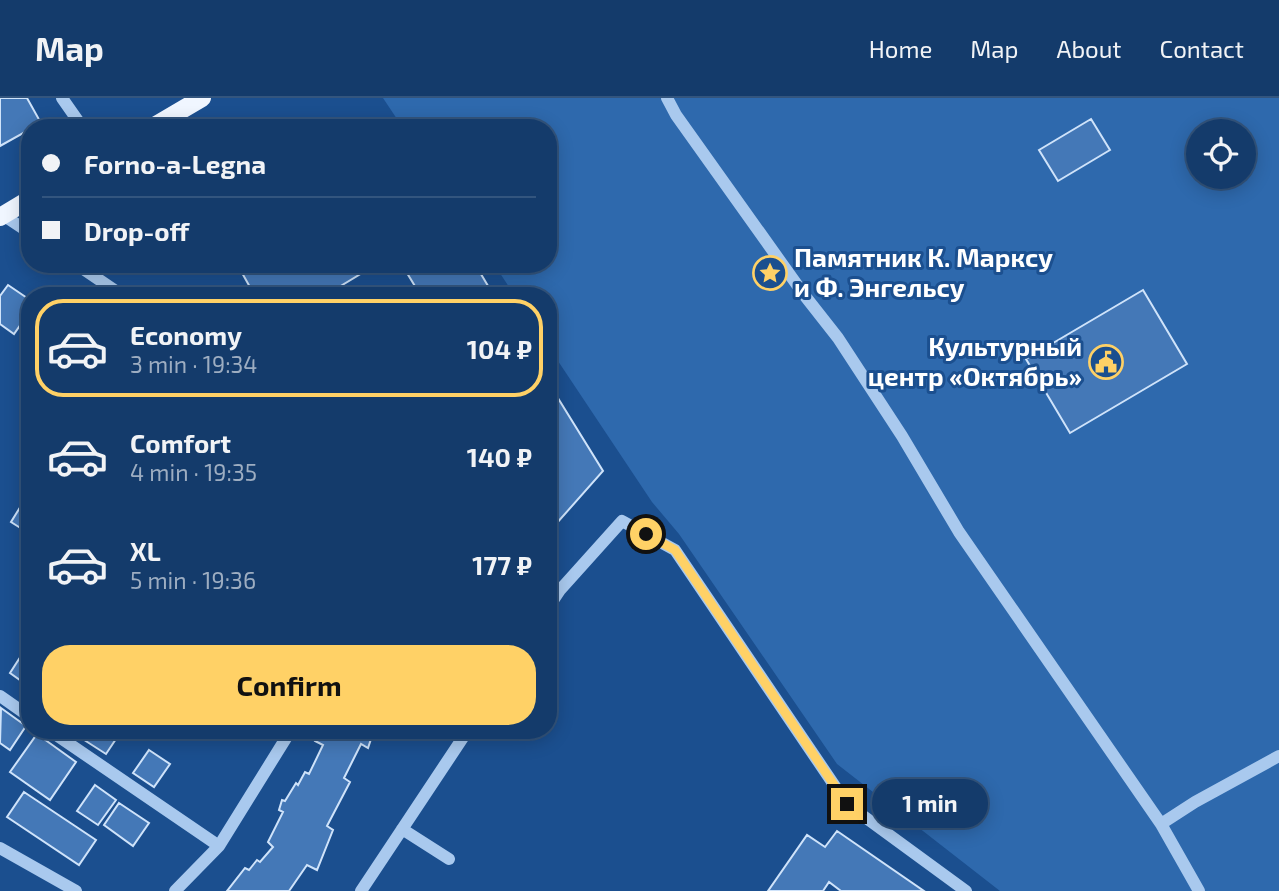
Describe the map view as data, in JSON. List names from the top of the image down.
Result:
{
  "places": {
    "place": ["Памятник К. Марксу и Ф. Энгельсу"],
    "public building": ["Культурный центр «Октябрь»"]
  },
  "page": {
    "header": "Map",
    "nav": [
      "Home",
      "Map",
      "About",
      "Contact"
    ],
    "banner": ["Forno-a-Legna", "Drop-off"],
    "list": [
      {
        "name": "Economy",
        "note": "3 min · 19:34",
        "value": "104 ₽"
      },
      {
        "name": "Comfort",
        "note": "4 min · 19:35",
        "value": "140 ₽"
      },
      {
        "name": "XL",
        "note": "5 min · 19:36",
        "value": "177 ₽"
      }
    ],
    "buttons": "Confirm",
    "bubble": "1 min"
  }
}
